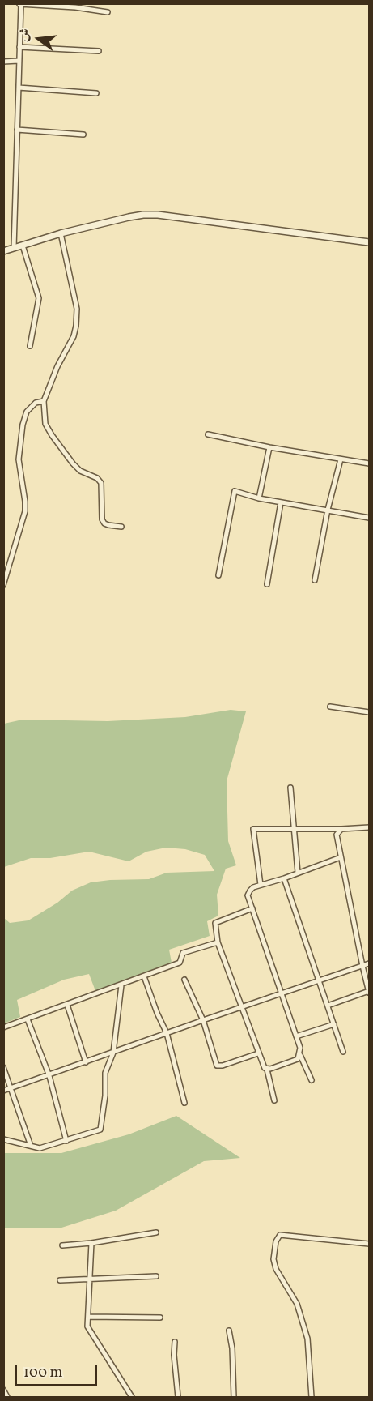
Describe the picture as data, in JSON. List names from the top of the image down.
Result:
{
  "scale_bar": "100 m",
  "north": "left"
}
